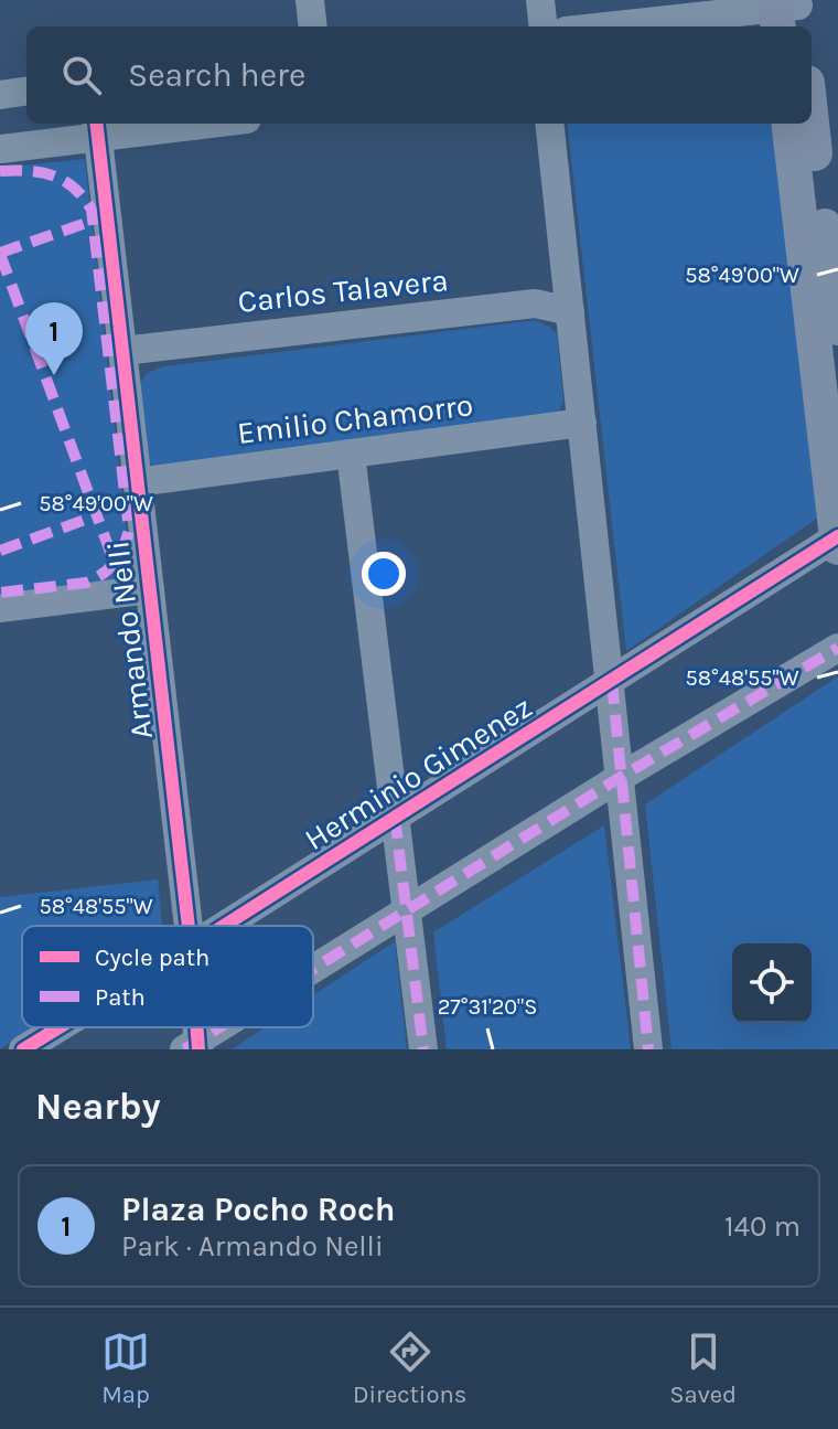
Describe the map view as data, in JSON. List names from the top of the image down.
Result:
{
  "streets": {
    "street": [
      "Carlos Talavera",
      "Emilio Chamorro",
      "Armando Nelli",
      "Herminio Gimenez"
    ]
  },
  "crossings": [
    ["Carlos Talavera", "Armando Nelli"],
    ["Emilio Chamorro", "Armando Nelli"]
  ],
  "legend": ["Cycle path", "Path"],
  "page": {
    "search": "Search here",
    "pins": "1",
    "heading": "Nearby",
    "list": [
      {
        "mark": "1",
        "name": "Plaza Pocho Roch",
        "note": "Park · Armando Nelli",
        "value": "140 m"
      }
    ],
    "nav": ["Map", "Directions", "Saved"]
  },
  "coordinates": ["58°49'00\"W", "58°48'55\"W", "27°31'20\"S"]
}
